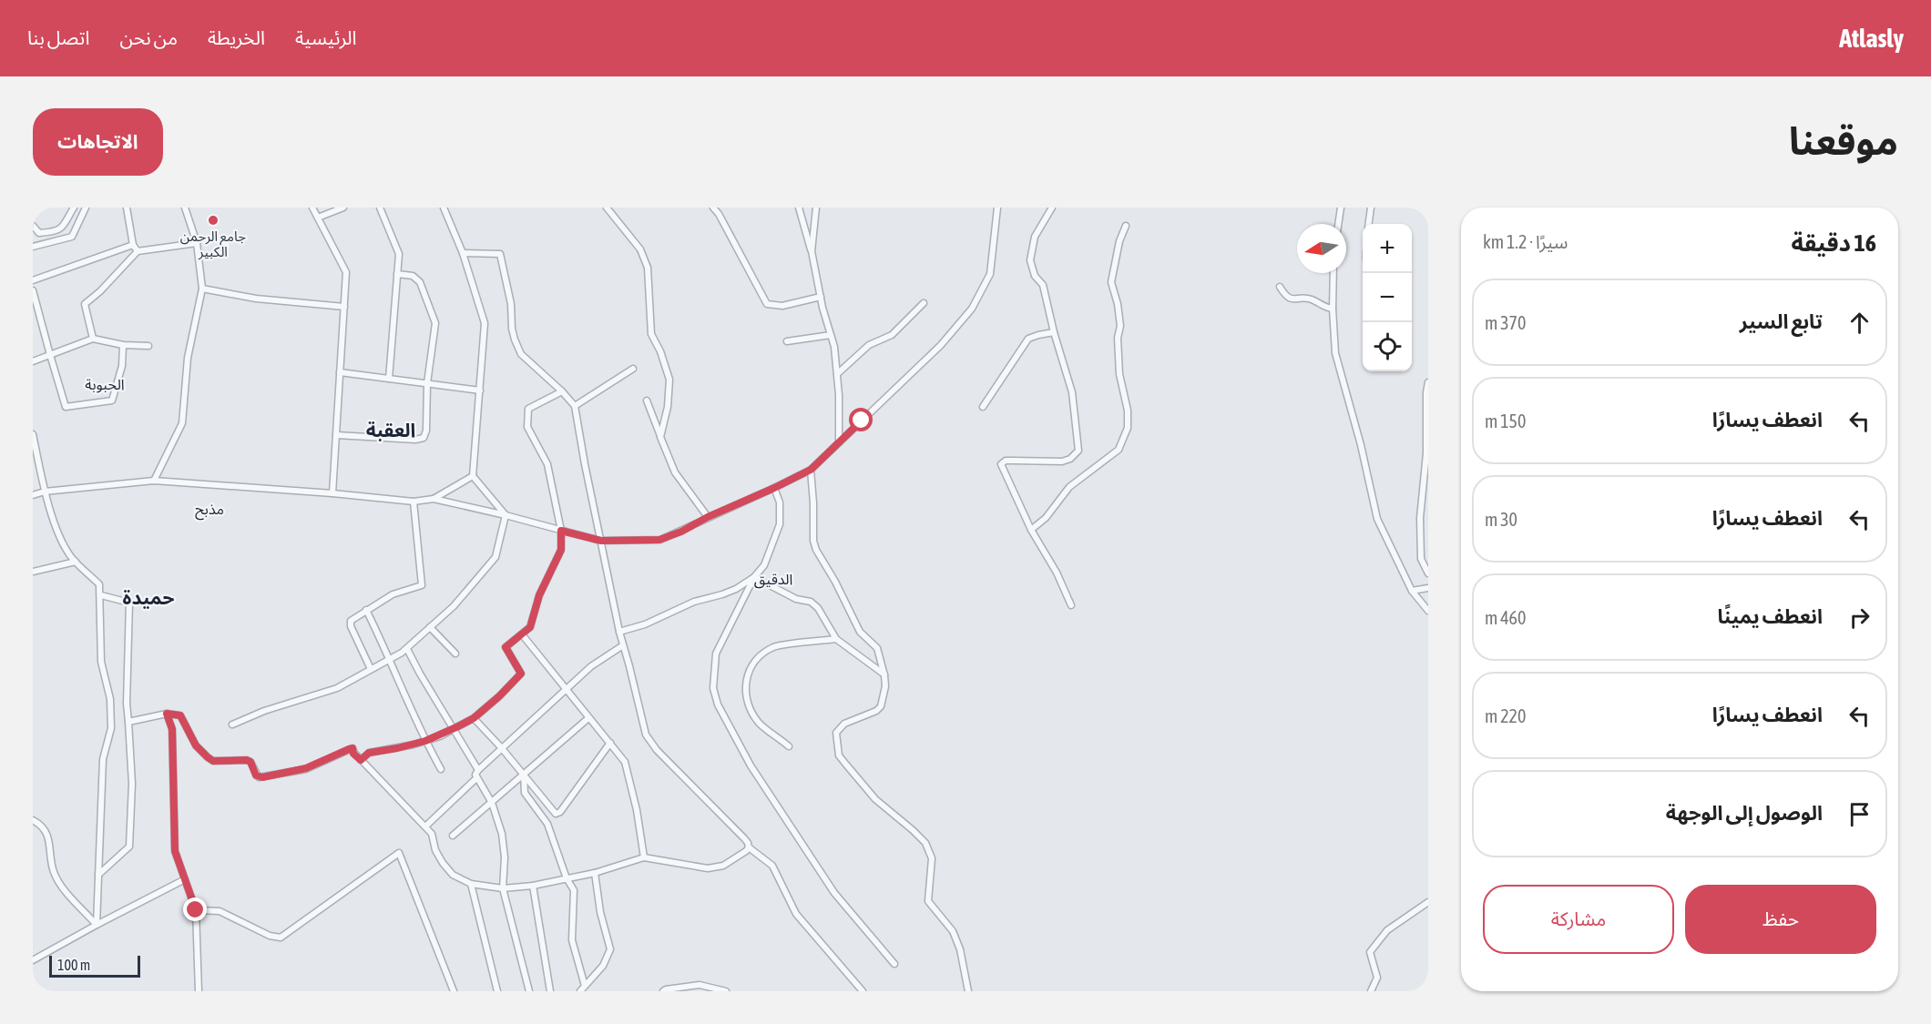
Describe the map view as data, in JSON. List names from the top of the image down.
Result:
{
  "districts": [
    "الحبوبة",
    "العقبة",
    "مذبح",
    "الدقيق",
    "حميدة"
  ],
  "places": ["جامع الرحمن الكبير"],
  "scale_bar": "100 m",
  "north": "left",
  "page": {
    "header": "Atlasly",
    "nav": [
      "الرئيسية",
      "الخريطة",
      "من نحن",
      "اتصل بنا"
    ],
    "title": "موقعنا",
    "buttons": [
      "الاتجاهات",
      ["حفظ", "مشاركة"]
    ],
    "heading": ["16 دقيقة", "سيرًا · 1.2 km"],
    "map_buttons": ["+", "−"],
    "list": [
      ["تابع السير", "370 m"],
      ["انعطف يسارًا", "150 m"],
      ["انعطف يسارًا", "30 m"],
      ["انعطف يمينًا", "460 m"],
      ["انعطف يسارًا", "220 m"],
      "الوصول إلى الوجهة"
    ],
    "scale": "100 m"
  }
}
